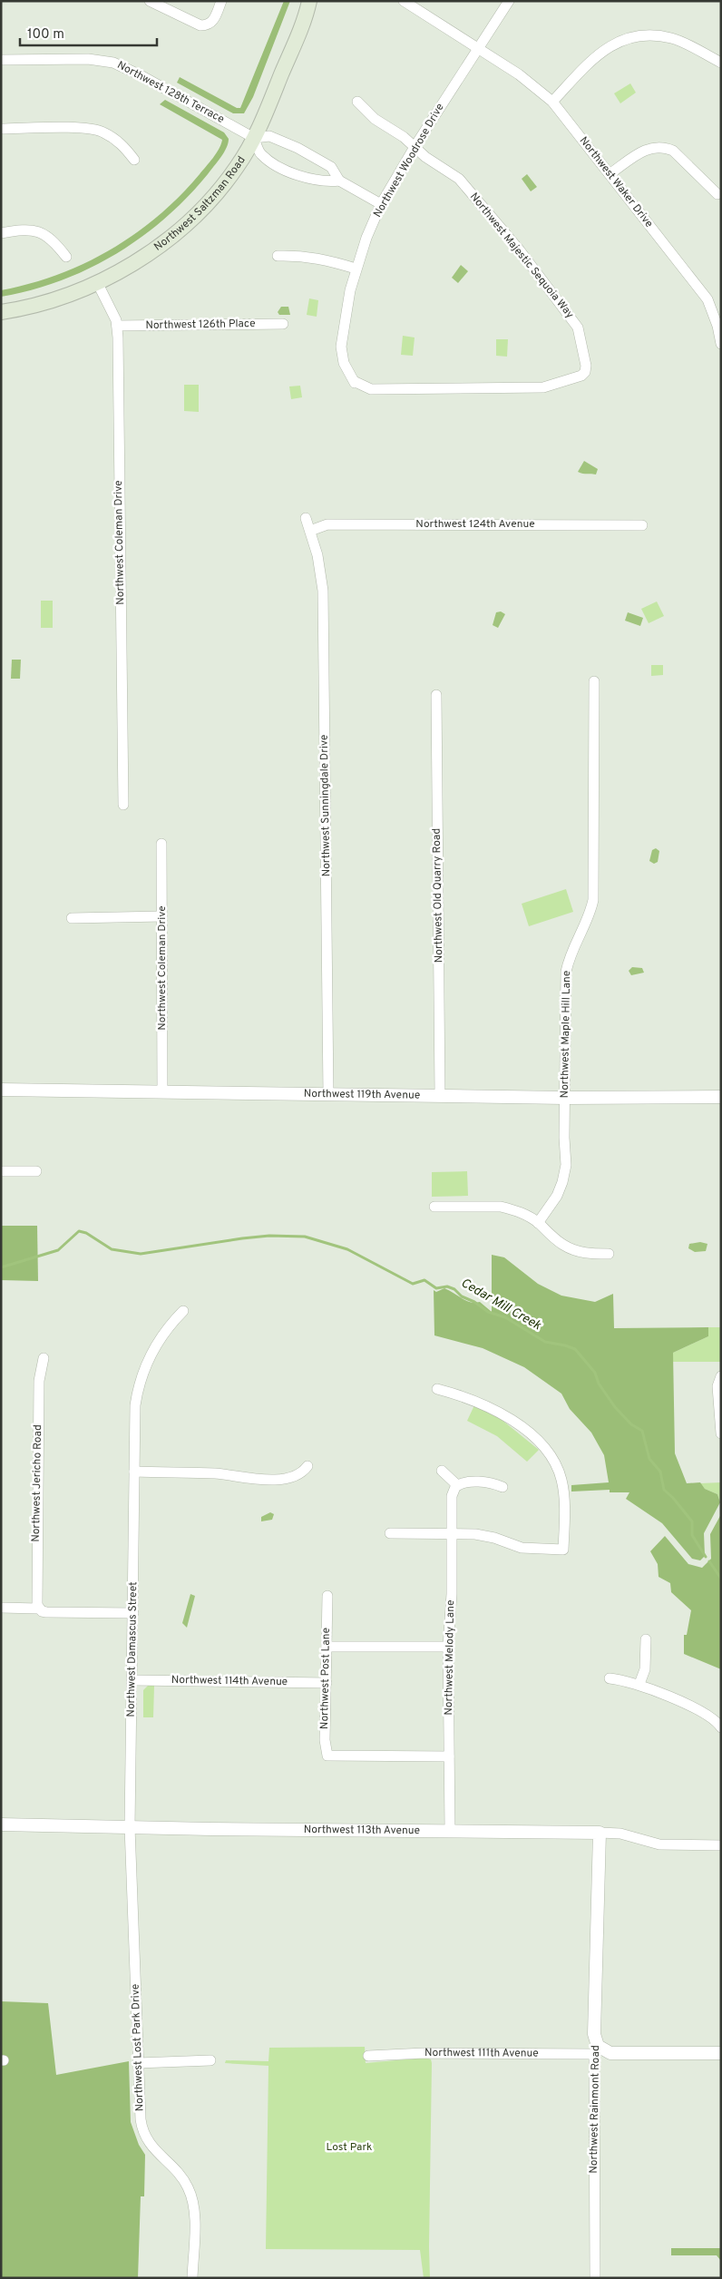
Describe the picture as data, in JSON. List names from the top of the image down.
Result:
{
  "streets": {
    "main road": ["Northwest Saltzman Road"],
    "street": [
      "Northwest 128th Terrace",
      "Northwest Woodrose Drive",
      "Northwest Waker Drive",
      "Northwest Majestic Sequoia Way",
      "Northwest 126th Place",
      "Northwest 124th Avenue",
      "Northwest Coleman Drive",
      "Northwest Sunningdale Drive",
      "Northwest Old Quarry Road",
      "Northwest Maple Hill Lane",
      "Northwest 119th Avenue",
      "Northwest Jericho Road",
      "Northwest Damascus Street",
      "Northwest Melody Lane",
      "Northwest Post Lane",
      "Northwest 114th Avenue",
      "Northwest 113th Avenue",
      "Northwest Lost Park Drive",
      "Northwest 111th Avenue",
      "Northwest Rainmont Road"
    ]
  },
  "crossings": [
    ["Northwest 128th Terrace", "Northwest Woodrose Drive"],
    ["Northwest 128th Terrace", "Northwest Saltzman Road"],
    ["Northwest Woodrose Drive", "Northwest Waker Drive"],
    ["Northwest Woodrose Drive", "Northwest Majestic Sequoia Way"],
    ["Northwest Saltzman Road", "Northwest Coleman Drive"],
    ["Northwest 126th Place", "Northwest Coleman Drive"],
    ["Northwest 124th Avenue", "Northwest Sunningdale Drive"],
    ["Northwest Coleman Drive", "Northwest 119th Avenue"],
    ["Northwest Sunningdale Drive", "Northwest 119th Avenue"],
    ["Northwest Old Quarry Road", "Northwest 119th Avenue"],
    ["Northwest Maple Hill Lane", "Northwest 119th Avenue"],
    ["Northwest Damascus Street", "Northwest 114th Avenue"],
    ["Northwest Damascus Street", "Northwest 113th Avenue"],
    ["Northwest Damascus Street", "Northwest Lost Park Drive"],
    ["Northwest Melody Lane", "Northwest Post Lane"],
    ["Northwest Melody Lane", "Northwest 113th Avenue"],
    ["Northwest Post Lane", "Northwest 114th Avenue"],
    ["Northwest 113th Avenue", "Northwest Lost Park Drive"],
    ["Northwest 113th Avenue", "Northwest Rainmont Road"],
    ["Northwest 111th Avenue", "Northwest Rainmont Road"]
  ],
  "water": ["Cedar Mill Creek"],
  "parks": ["Lost Park"],
  "scale_bar": "100 m"
}
